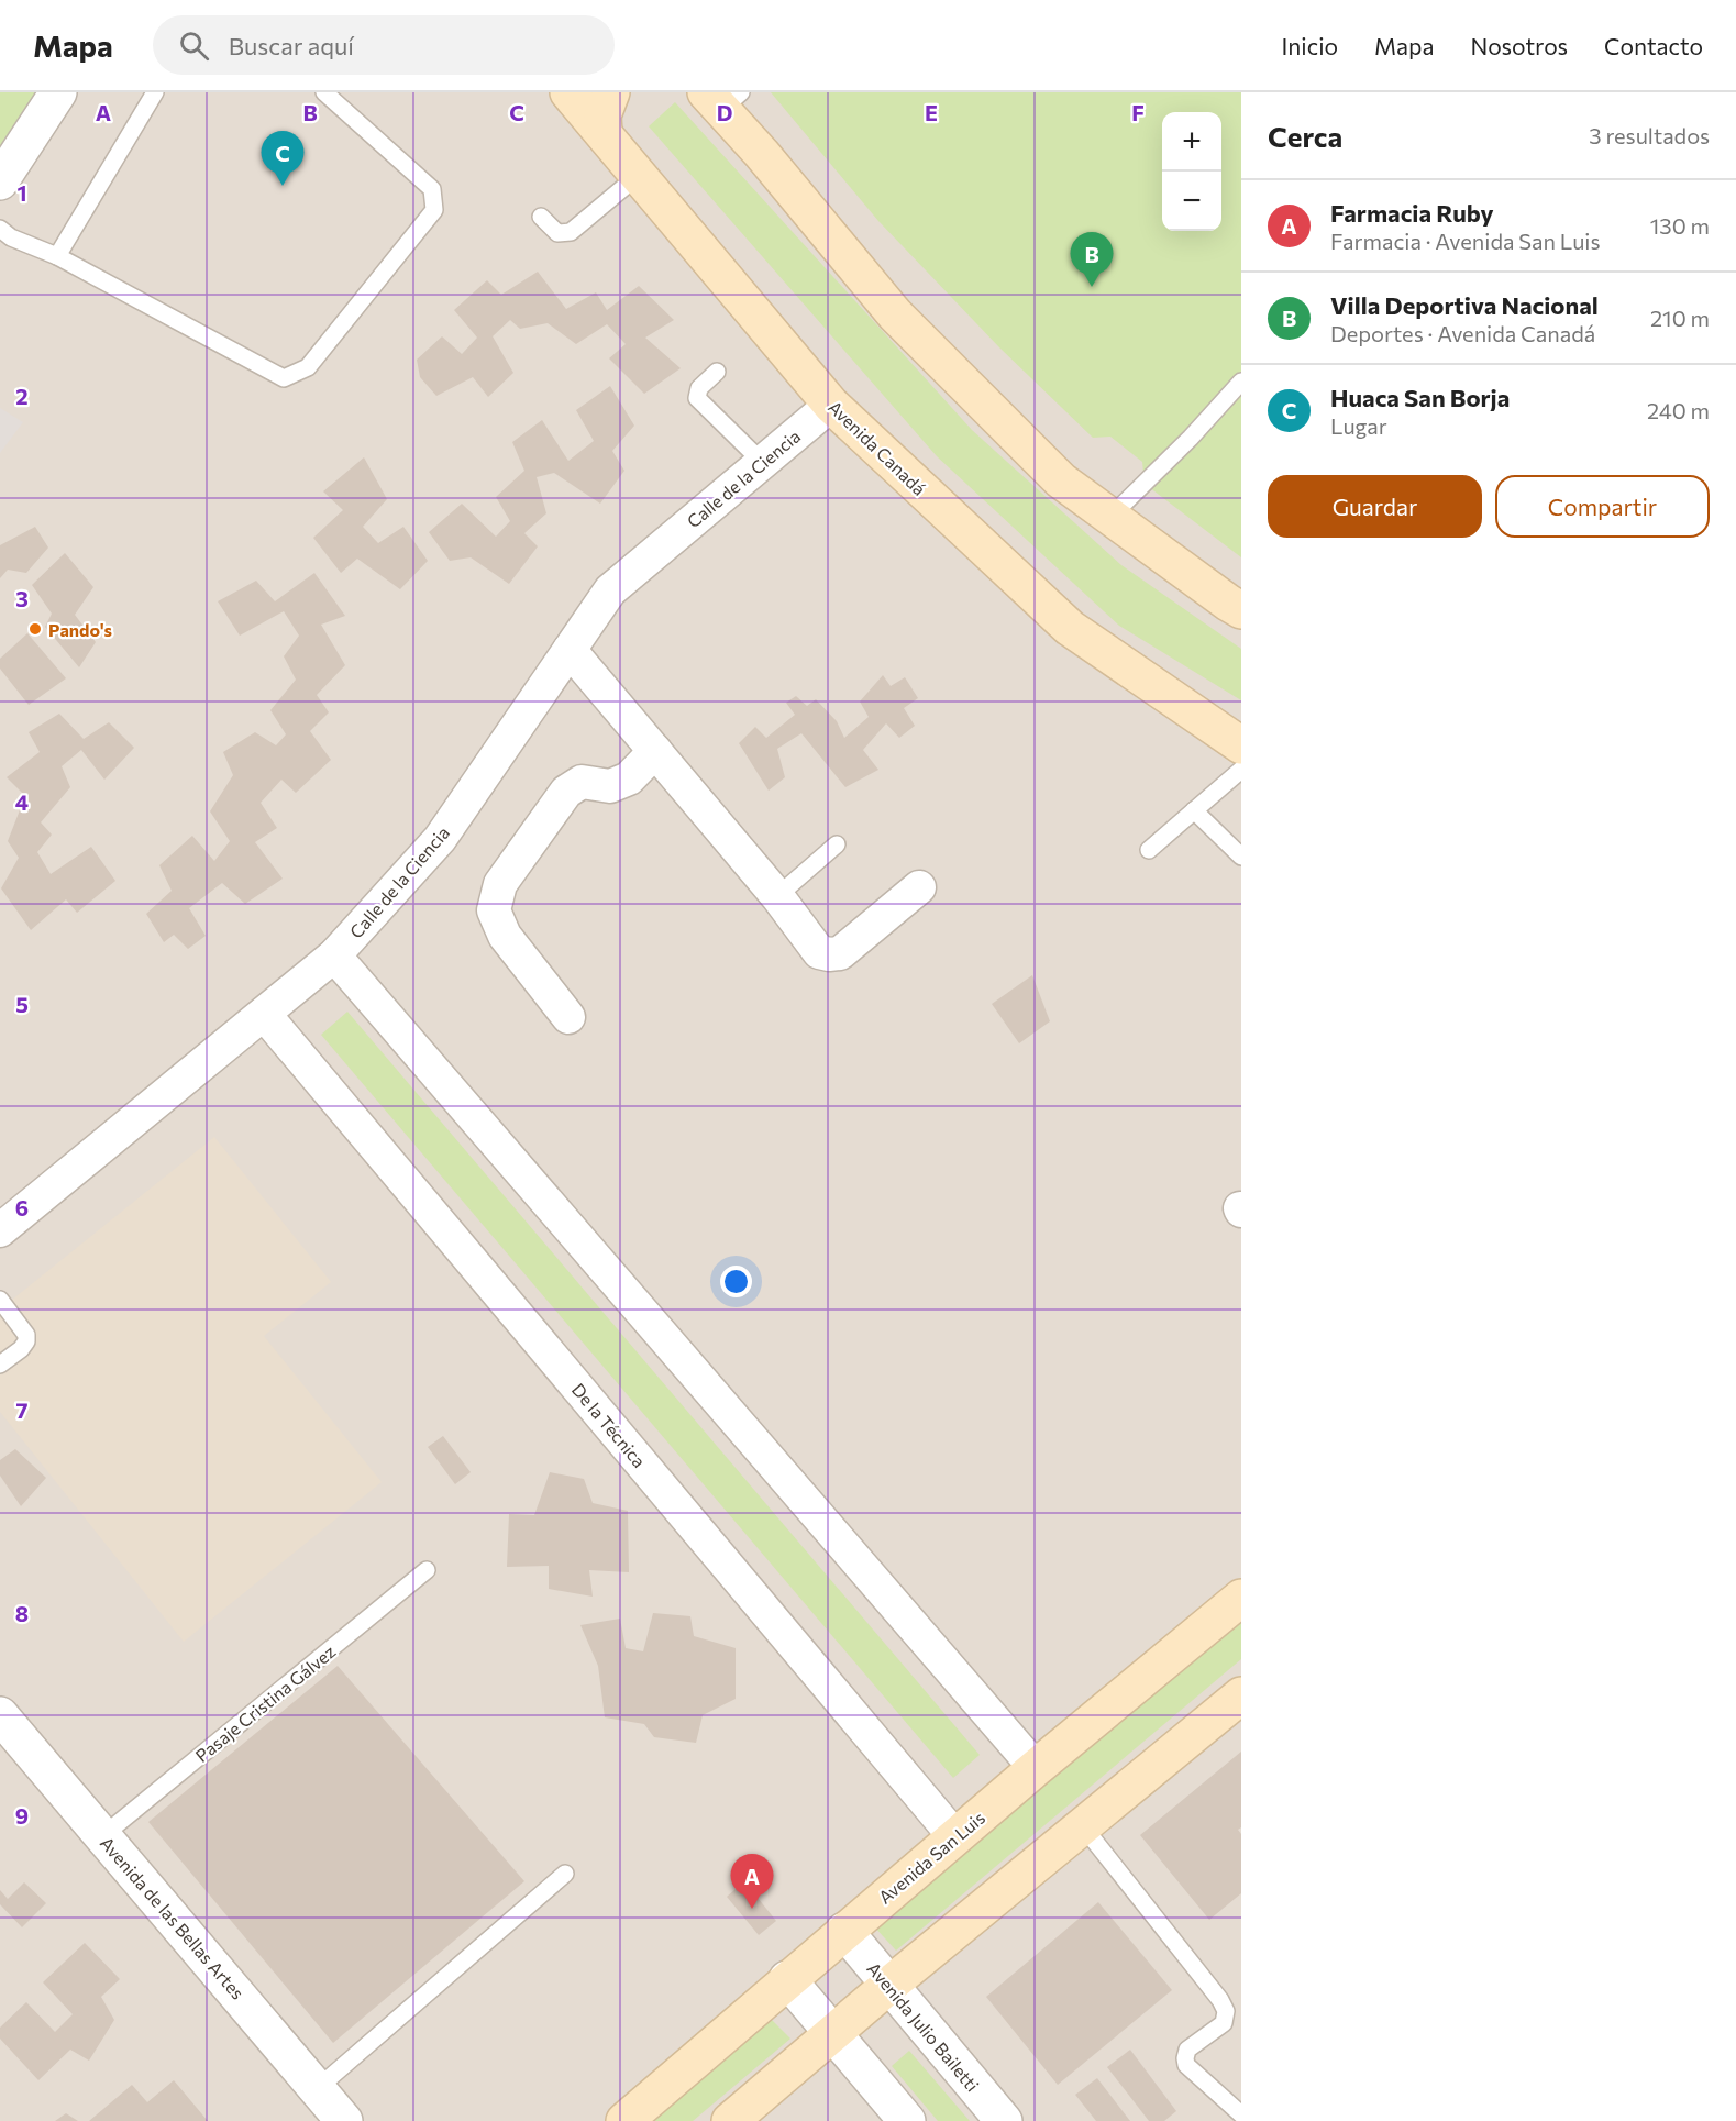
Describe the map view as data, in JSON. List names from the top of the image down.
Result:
{
  "streets": {
    "main road": ["Avenida Canadá", "Avenida San Luis"],
    "street": [
      "Calle de la Ciencia",
      "De la Técnica",
      "Avenida de las Bellas Artes",
      "Avenida Julio Bailetti"
    ],
    "lane": ["Pasaje Cristina Gálvez"]
  },
  "crossings": [
    ["Avenida Canadá", "Calle de la Ciencia"],
    ["Calle de la Ciencia", "De la Técnica"],
    ["De la Técnica", "Avenida San Luis"],
    ["Pasaje Cristina Gálvez", "Avenida de las Bellas Artes"],
    ["Avenida San Luis", "Avenida Julio Bailetti"]
  ],
  "places": ["Pando's"],
  "page": {
    "header": "Mapa",
    "search": "Buscar aquí",
    "nav": [
      "Inicio",
      "Mapa",
      "Nosotros",
      "Contacto"
    ],
    "heading": ["Cerca", "3 resultados"],
    "map_buttons": ["+", "−"],
    "pins": ["C", "B", "A"],
    "list": [
      {
        "mark": "A",
        "name": "Farmacia Ruby",
        "note": "Farmacia · Avenida San Luis",
        "value": "130 m"
      },
      {
        "mark": "B",
        "name": "Villa Deportiva Nacional",
        "note": "Deportes · Avenida Canadá",
        "value": "210 m"
      },
      {
        "mark": "C",
        "name": "Huaca San Borja",
        "note": "Lugar",
        "value": "240 m"
      }
    ],
    "buttons": ["Guardar", "Compartir"]
  },
  "grid": {
    "columns": [
      "A",
      "B",
      "C",
      "D",
      "E",
      "F"
    ],
    "rows": [
      "1",
      "2",
      "3",
      "4",
      "5",
      "6",
      "7",
      "8",
      "9"
    ]
  }
}
